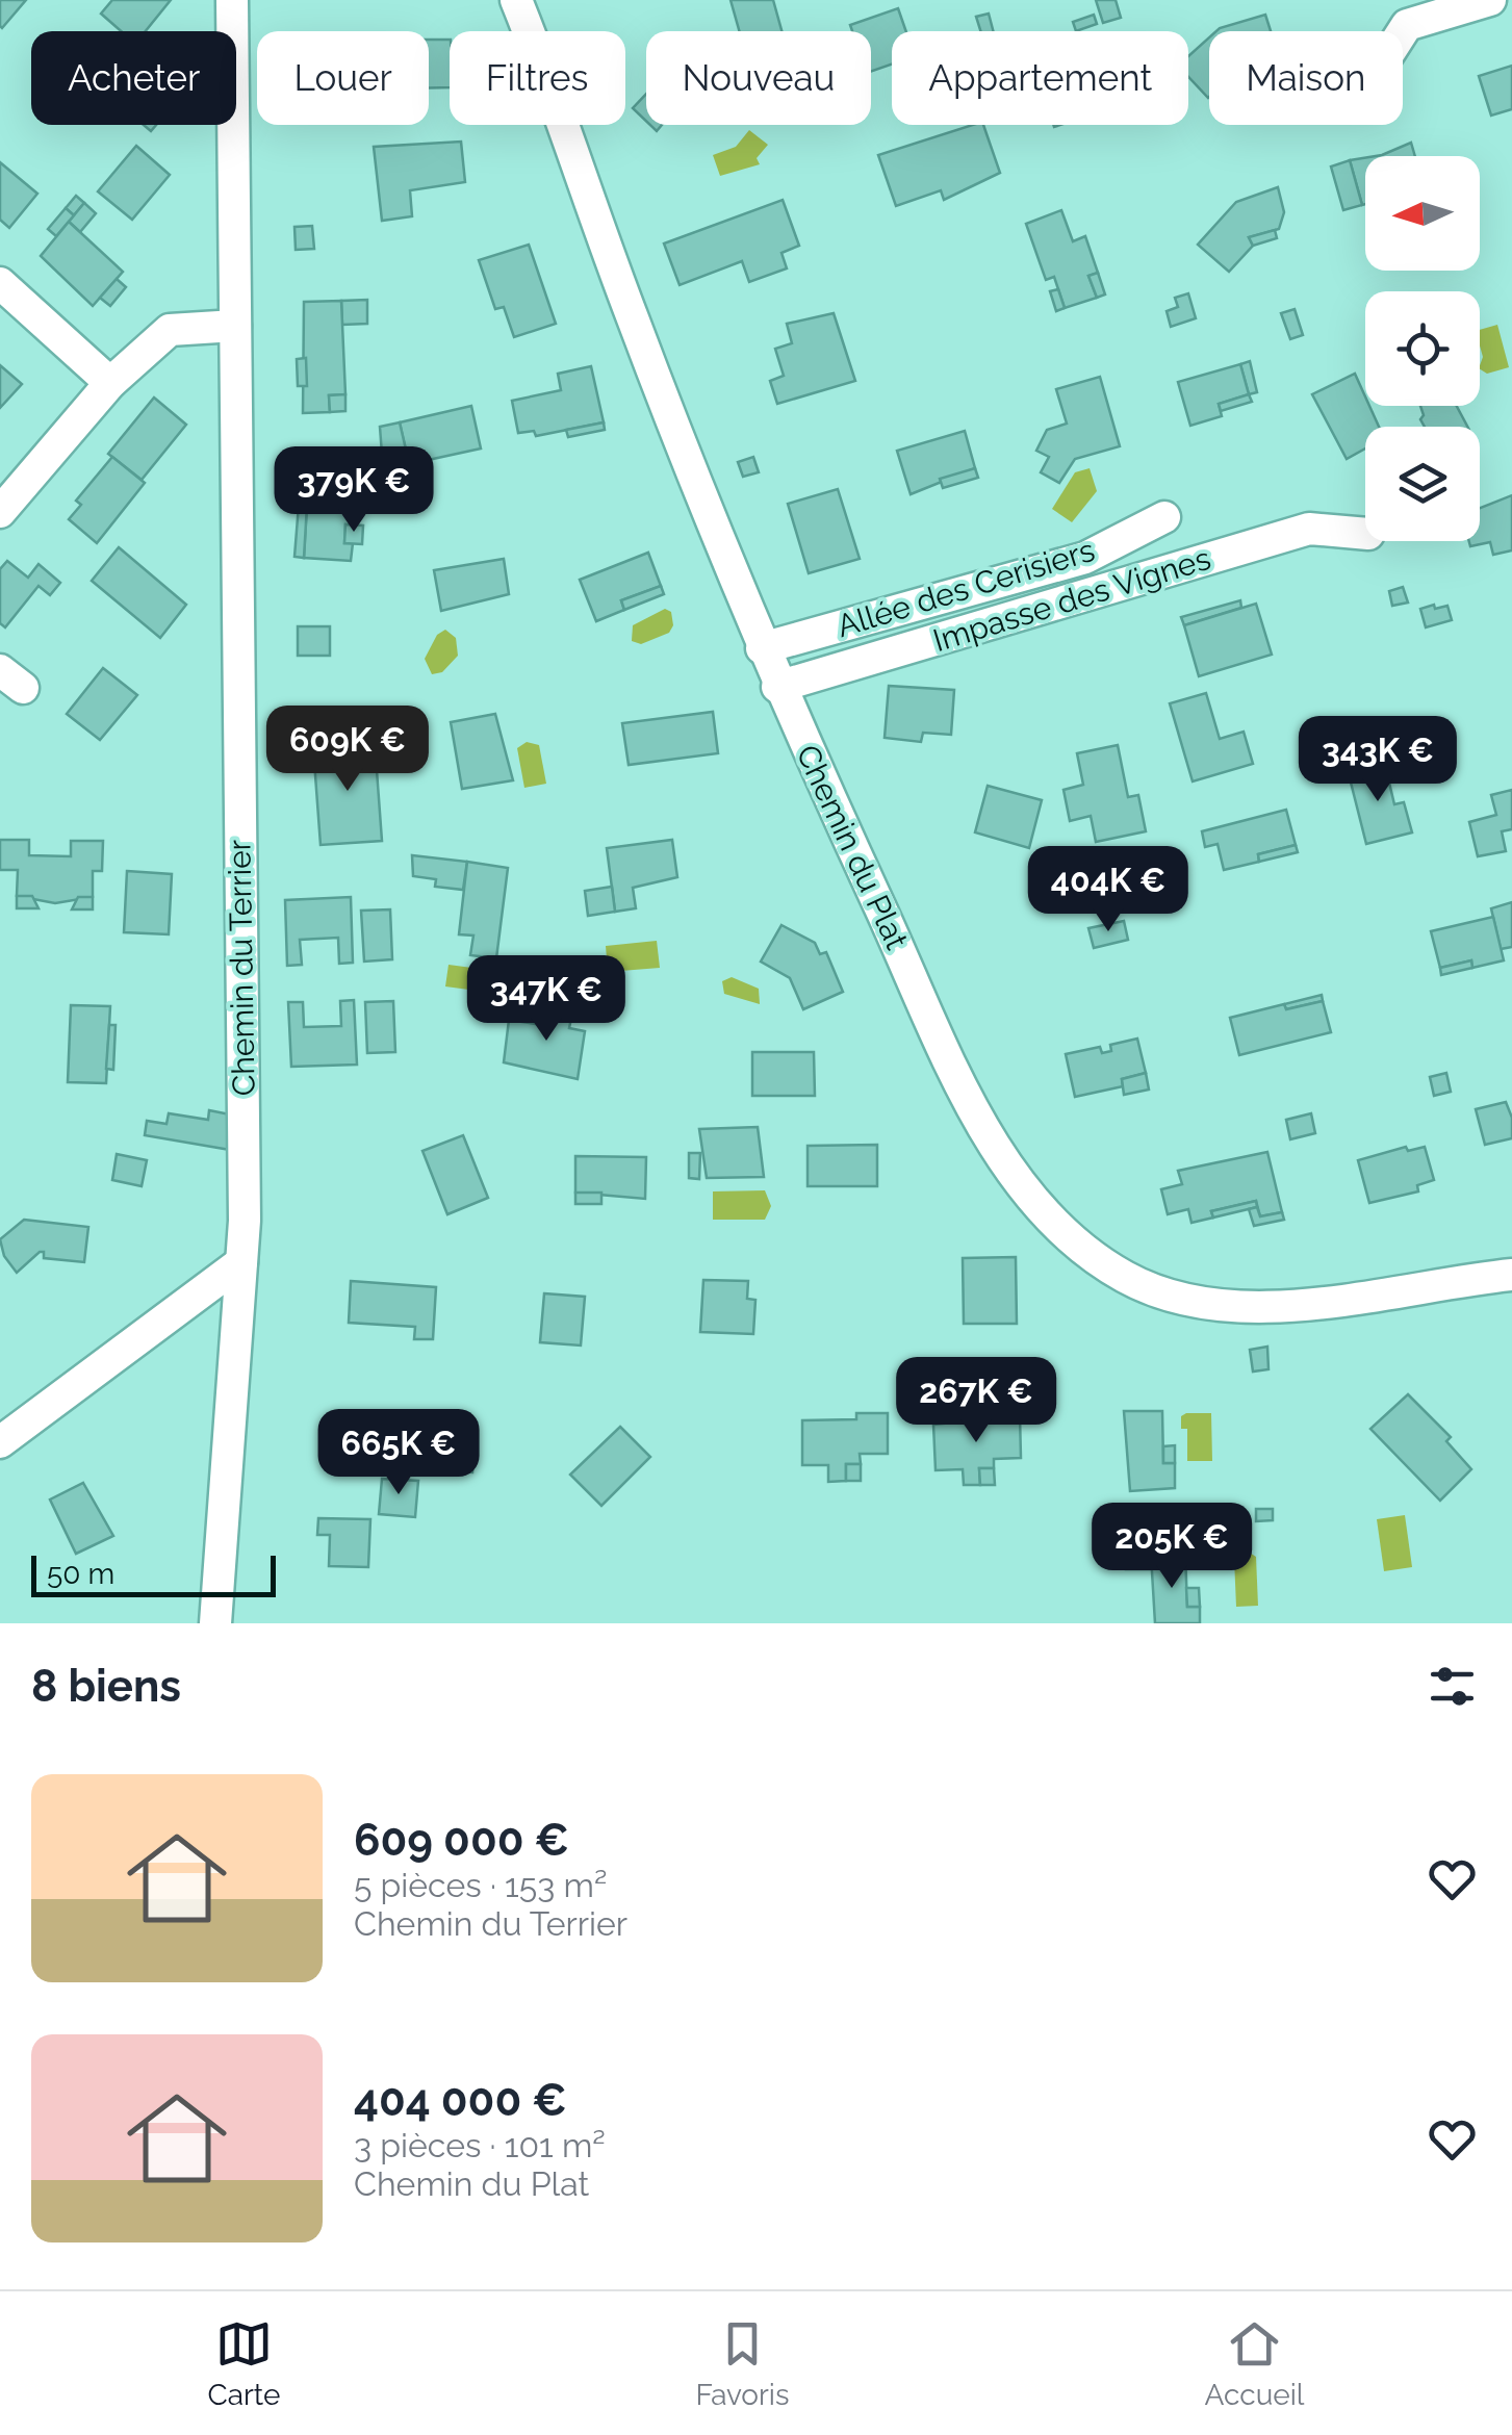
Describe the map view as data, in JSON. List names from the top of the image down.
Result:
{
  "streets": {
    "street": [
      "Allée des Cerisiers",
      "Impasse des Vignes",
      "Chemin du Plat",
      "Chemin du Terrier"
    ]
  },
  "crossings": [
    ["Allée des Cerisiers", "Chemin du Plat"],
    ["Impasse des Vignes", "Chemin du Plat"]
  ],
  "scale_bar": "50 m",
  "north": "left",
  "page": {
    "chip": [
      "Acheter",
      "Louer",
      "Filtres",
      "Nouveau",
      "Appartement",
      "Maison"
    ],
    "price": [
      "379K €",
      "609K €",
      "343K €",
      "404K €",
      "347K €",
      "267K €",
      "665K €",
      "205K €"
    ],
    "scale": "50 m",
    "heading": "8 biens",
    "list": [
      {
        "name": "609 000 €",
        "note": "5 pièces · 153 m² · Chemin du Terrier"
      },
      {
        "name": "404 000 €",
        "note": "3 pièces · 101 m² · Chemin du Plat"
      }
    ],
    "tabs": ["Carte", "Favoris", "Accueil"]
  }
}
